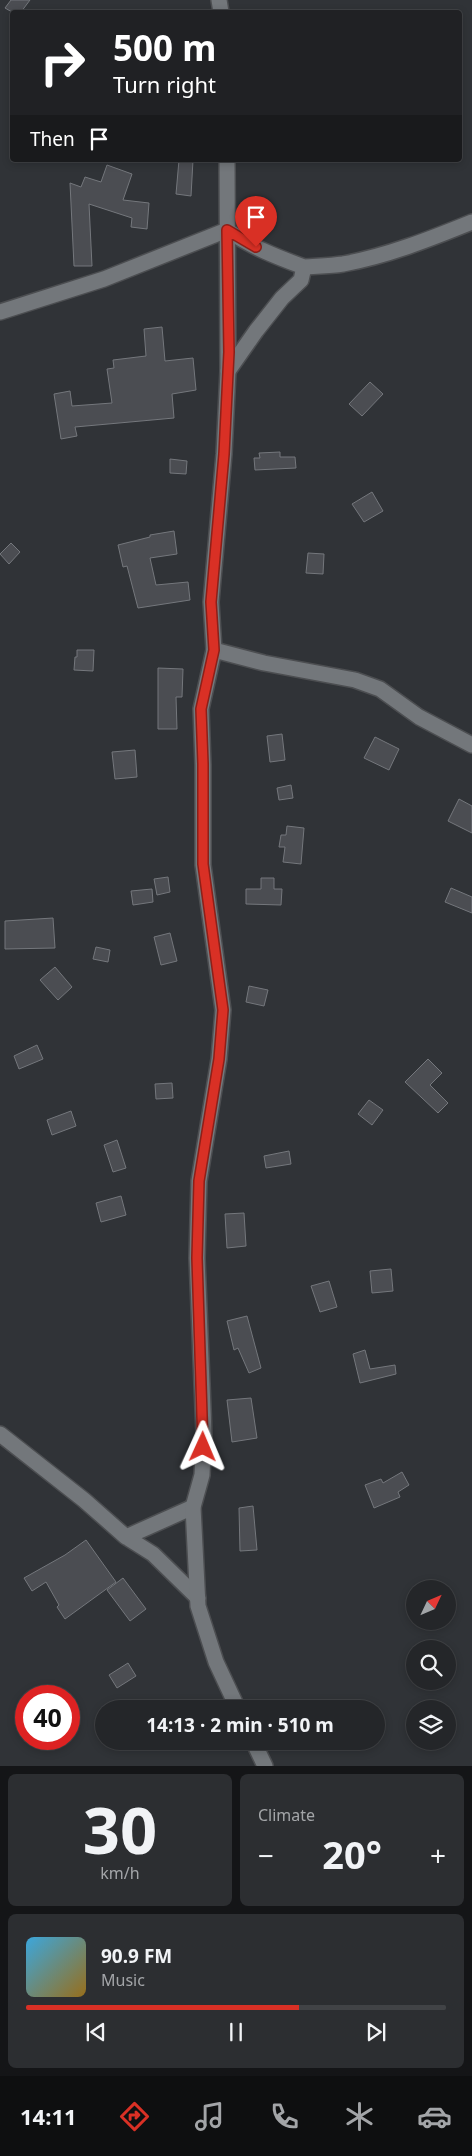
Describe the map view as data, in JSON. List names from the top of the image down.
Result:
{
  "north": "top right",
  "page": {
    "turn": ["500 m", "Turn right"],
    "then": "Then",
    "limit": "40",
    "trip": "14:13 · 2 min · 510 m",
    "tile": [
      ["30", "km/h"],
      "Climate"
    ],
    "heat": ["−", "20°", "+"],
    "song": ["90.9 FM", "Music"],
    "tabs": "14:11"
  }
}
